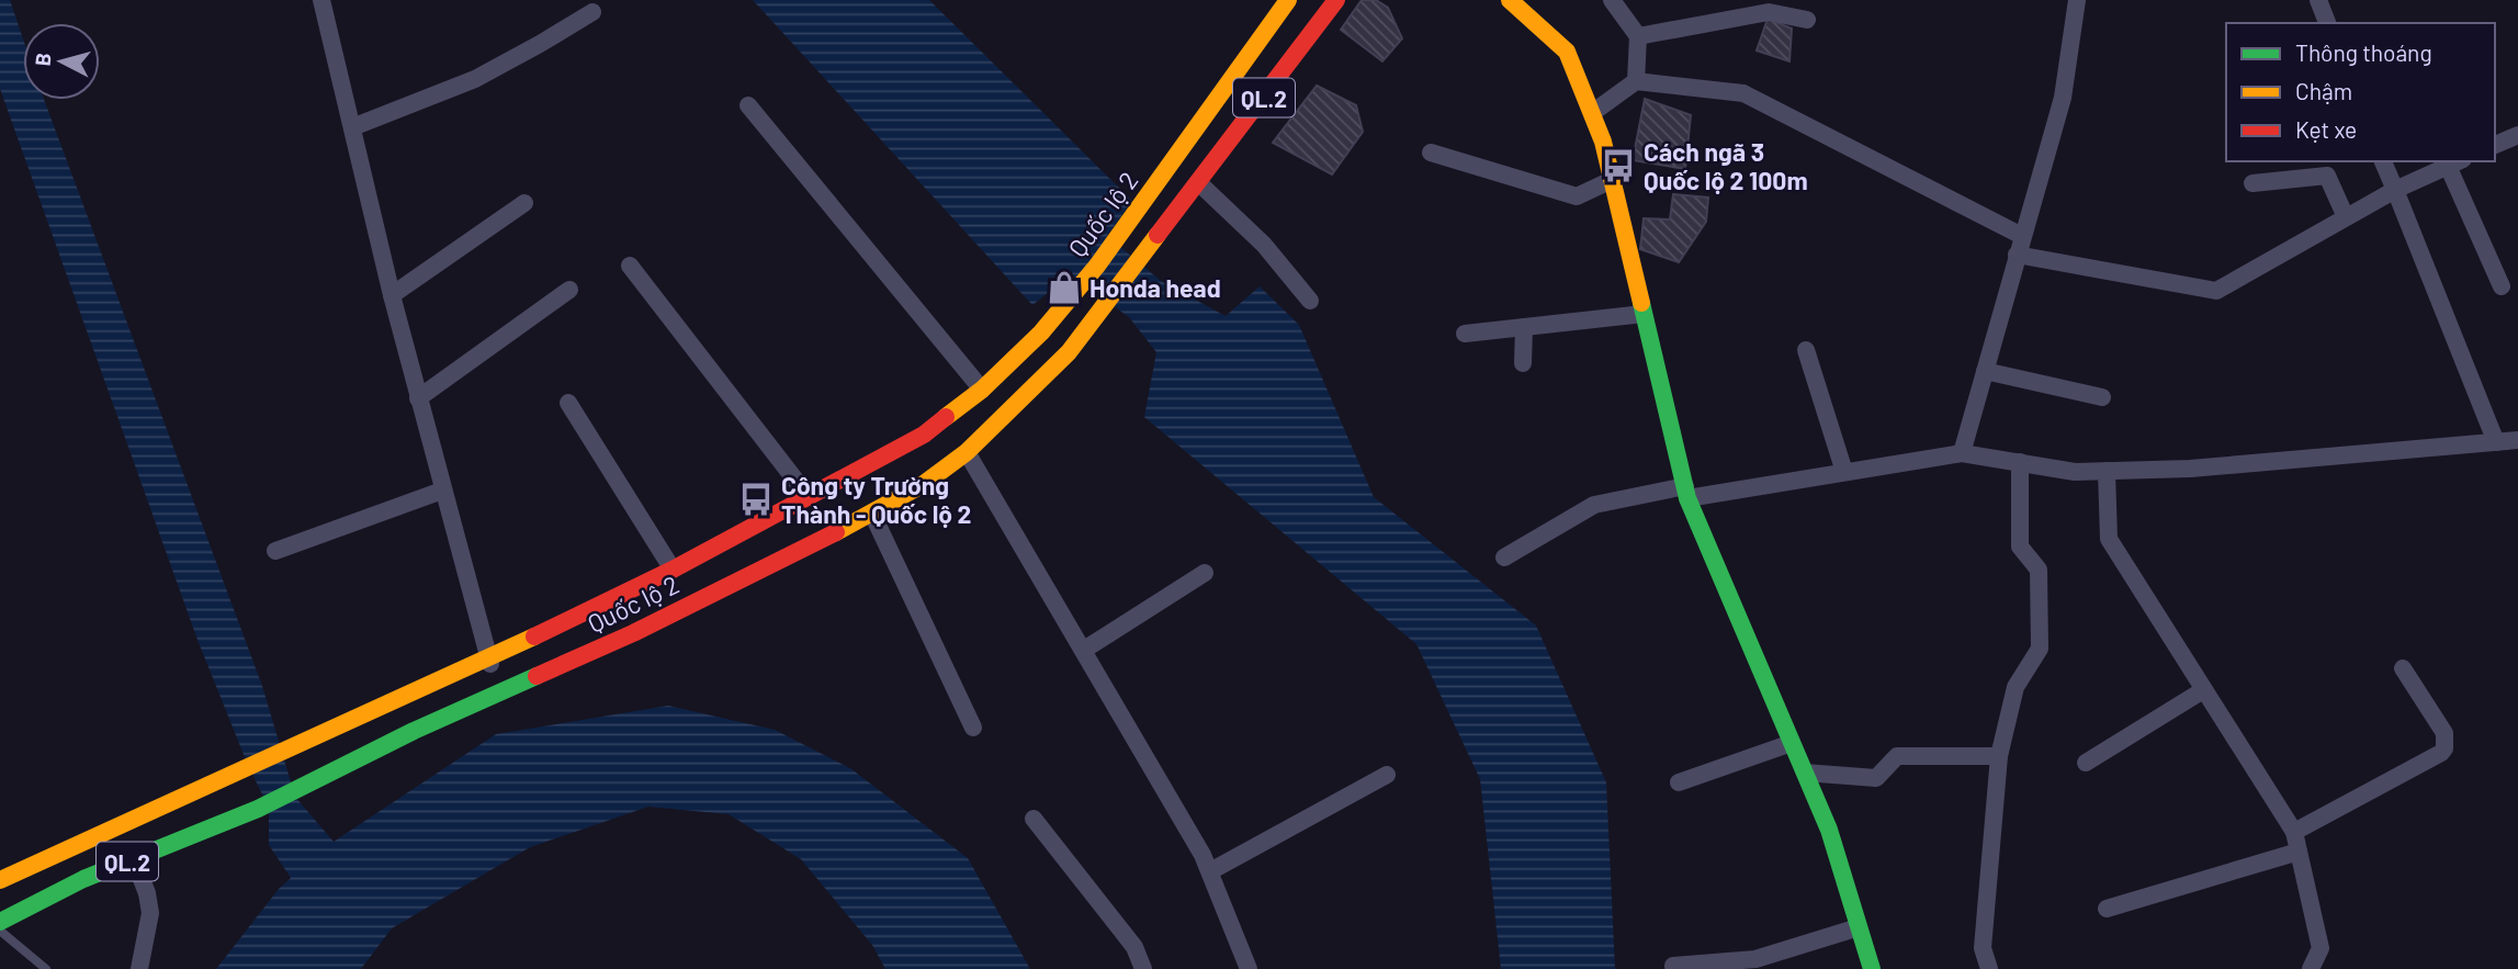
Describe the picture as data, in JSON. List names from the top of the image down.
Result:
{
  "streets": {
    "main road": ["QL.2", "Quốc lộ 2"]
  },
  "crossings": [
    ["QL.2", "Quốc lộ 2"]
  ],
  "places": {
    "bus stop": ["Cách ngã 3 Quốc lộ 2 100m", "Công ty Trường Thành - Quốc lộ 2"],
    "shop": ["Honda head"]
  },
  "legend": ["Thông thoáng", "Chậm", "Kẹt xe"],
  "north": "left"
}
